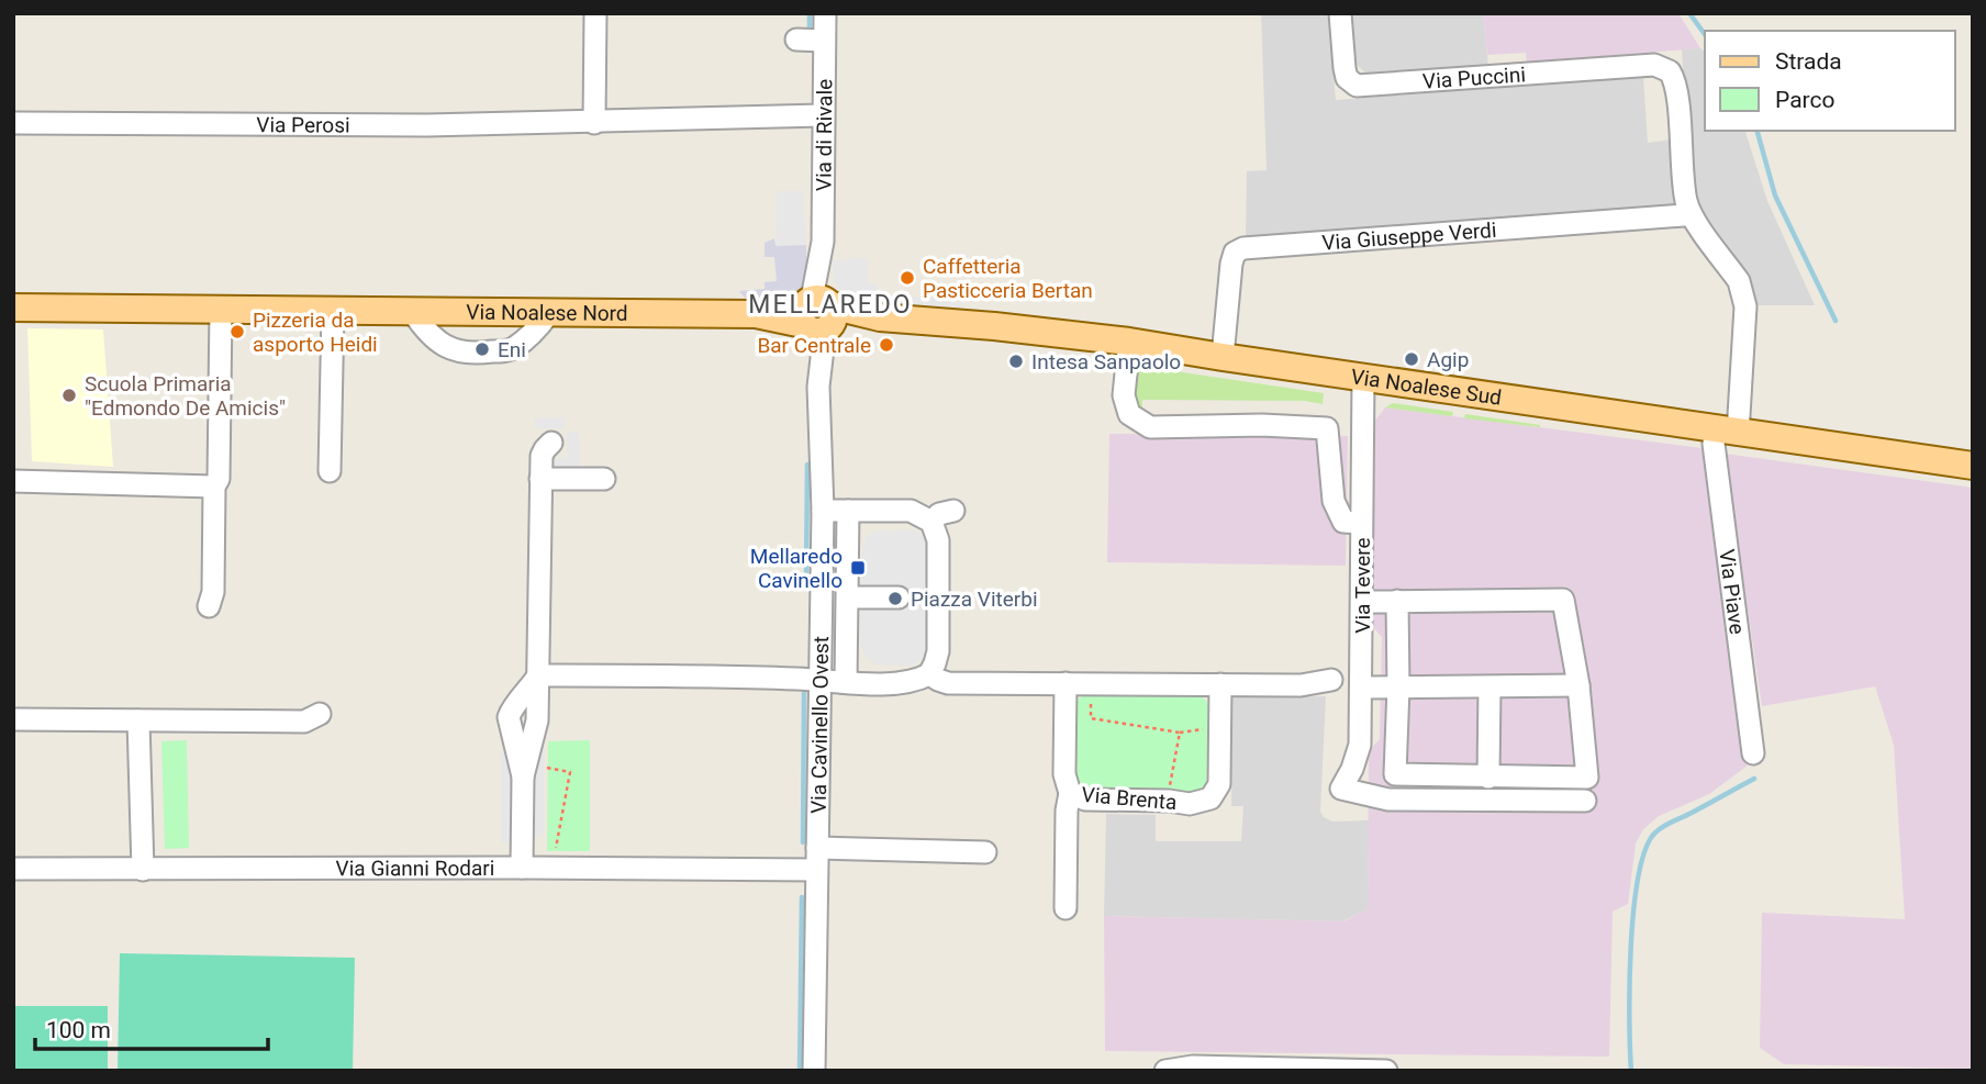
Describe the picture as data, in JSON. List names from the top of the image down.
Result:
{
  "streets": {
    "main road": ["Via Noalese Nord", "Via Noalese Sud"],
    "street": [
      "Via Puccini",
      "Via Perosi",
      "Via di Rivale",
      "Via Giuseppe Verdi",
      "Via Tevere",
      "Via Piave",
      "Via Cavinello Ovest",
      "Via Brenta",
      "Via Gianni Rodari"
    ]
  },
  "crossings": [
    ["Via Puccini", "Via Giuseppe Verdi"],
    ["Via Perosi", "Via di Rivale"],
    ["Via di Rivale", "Via Noalese Nord"],
    ["Via di Rivale", "Via Noalese Sud"],
    ["Via di Rivale", "Via Cavinello Ovest"],
    ["Via Giuseppe Verdi", "Via Noalese Sud"],
    ["Via Noalese Nord", "Via Noalese Sud"],
    ["Via Noalese Nord", "Via Cavinello Ovest"],
    ["Via Noalese Sud", "Via Tevere"],
    ["Via Noalese Sud", "Via Piave"],
    ["Via Noalese Sud", "Via Cavinello Ovest"],
    ["Via Cavinello Ovest", "Via Gianni Rodari"]
  ],
  "districts": ["MELLAREDO"],
  "places": {
    "other": [
      "Caffetteria Pasticceria Bertan",
      "Pizzeria da asporto Heidi",
      "Bar Centrale",
      "Eni",
      "Agip",
      "Intesa Sanpaolo",
      "Scuola Primaria \"Edmondo De Amicis\"",
      "Piazza Viterbi"
    ],
    "transit": ["Mellaredo Cavinello"]
  },
  "legend": ["Strada", "Parco"],
  "scale_bar": "100 m"
}
